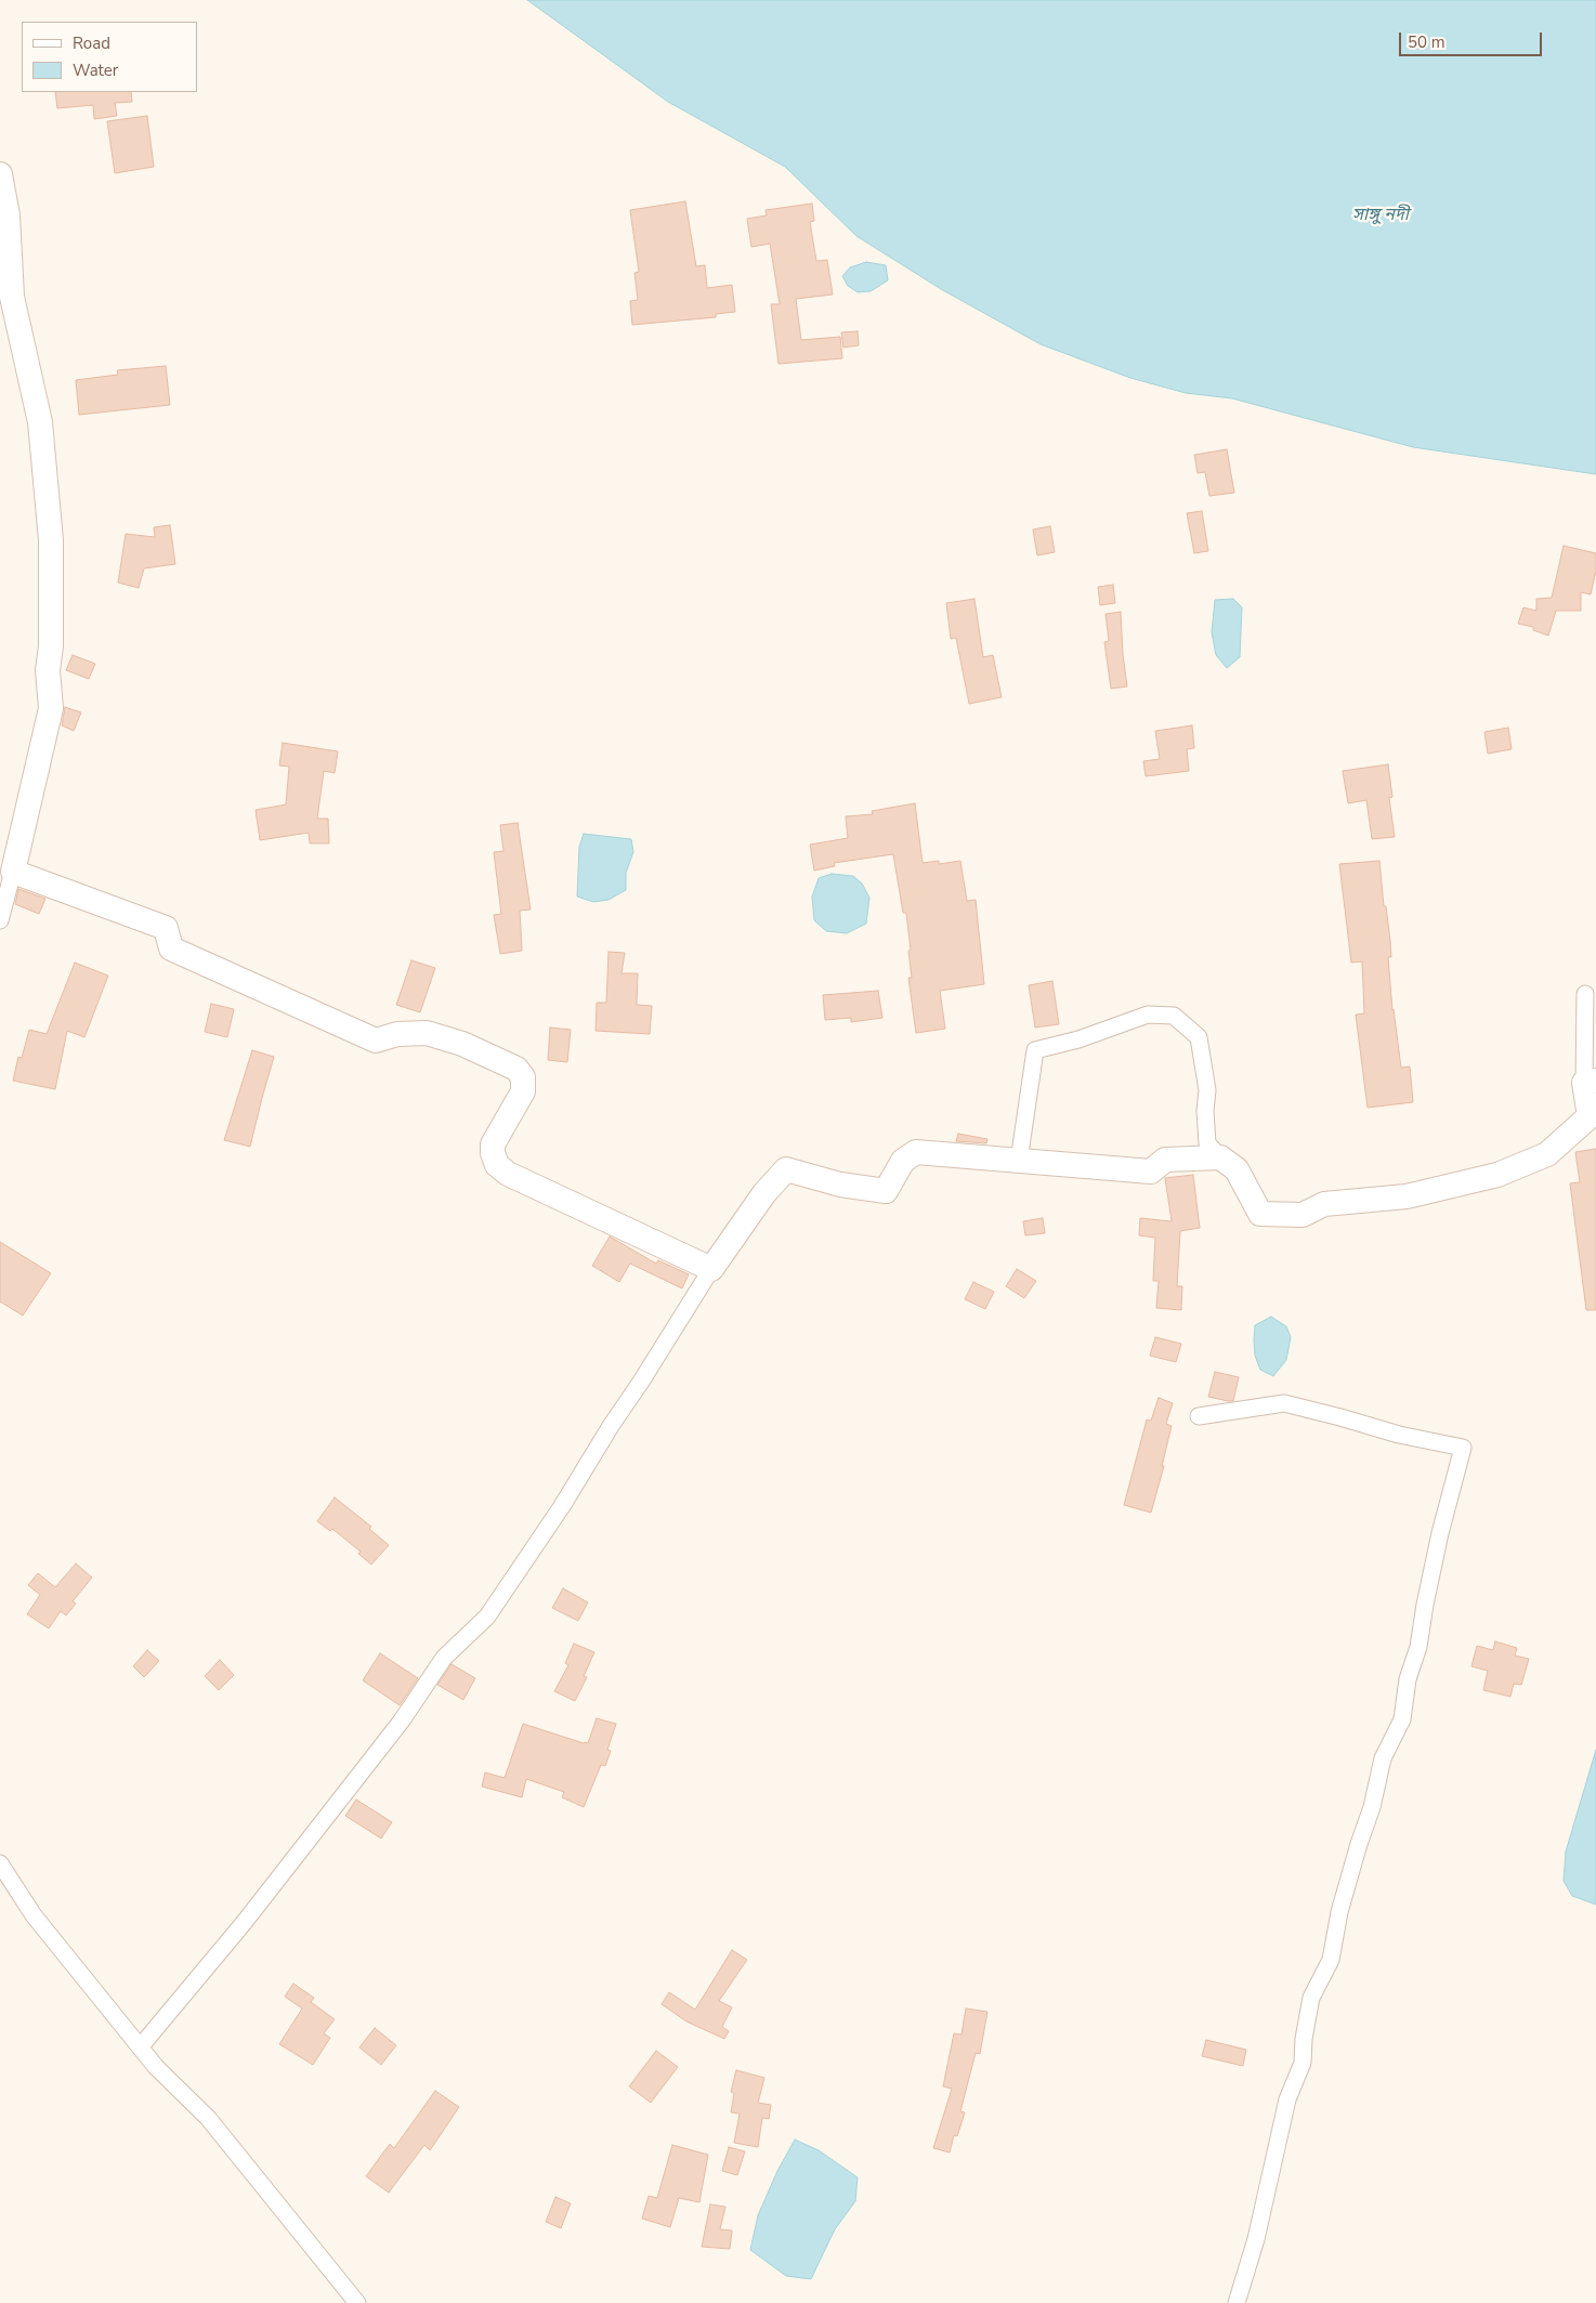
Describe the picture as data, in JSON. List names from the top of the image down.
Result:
{
  "water": ["সাঙ্গু নদী"],
  "legend": ["Road", "Water"],
  "scale_bar": "50 m"
}
